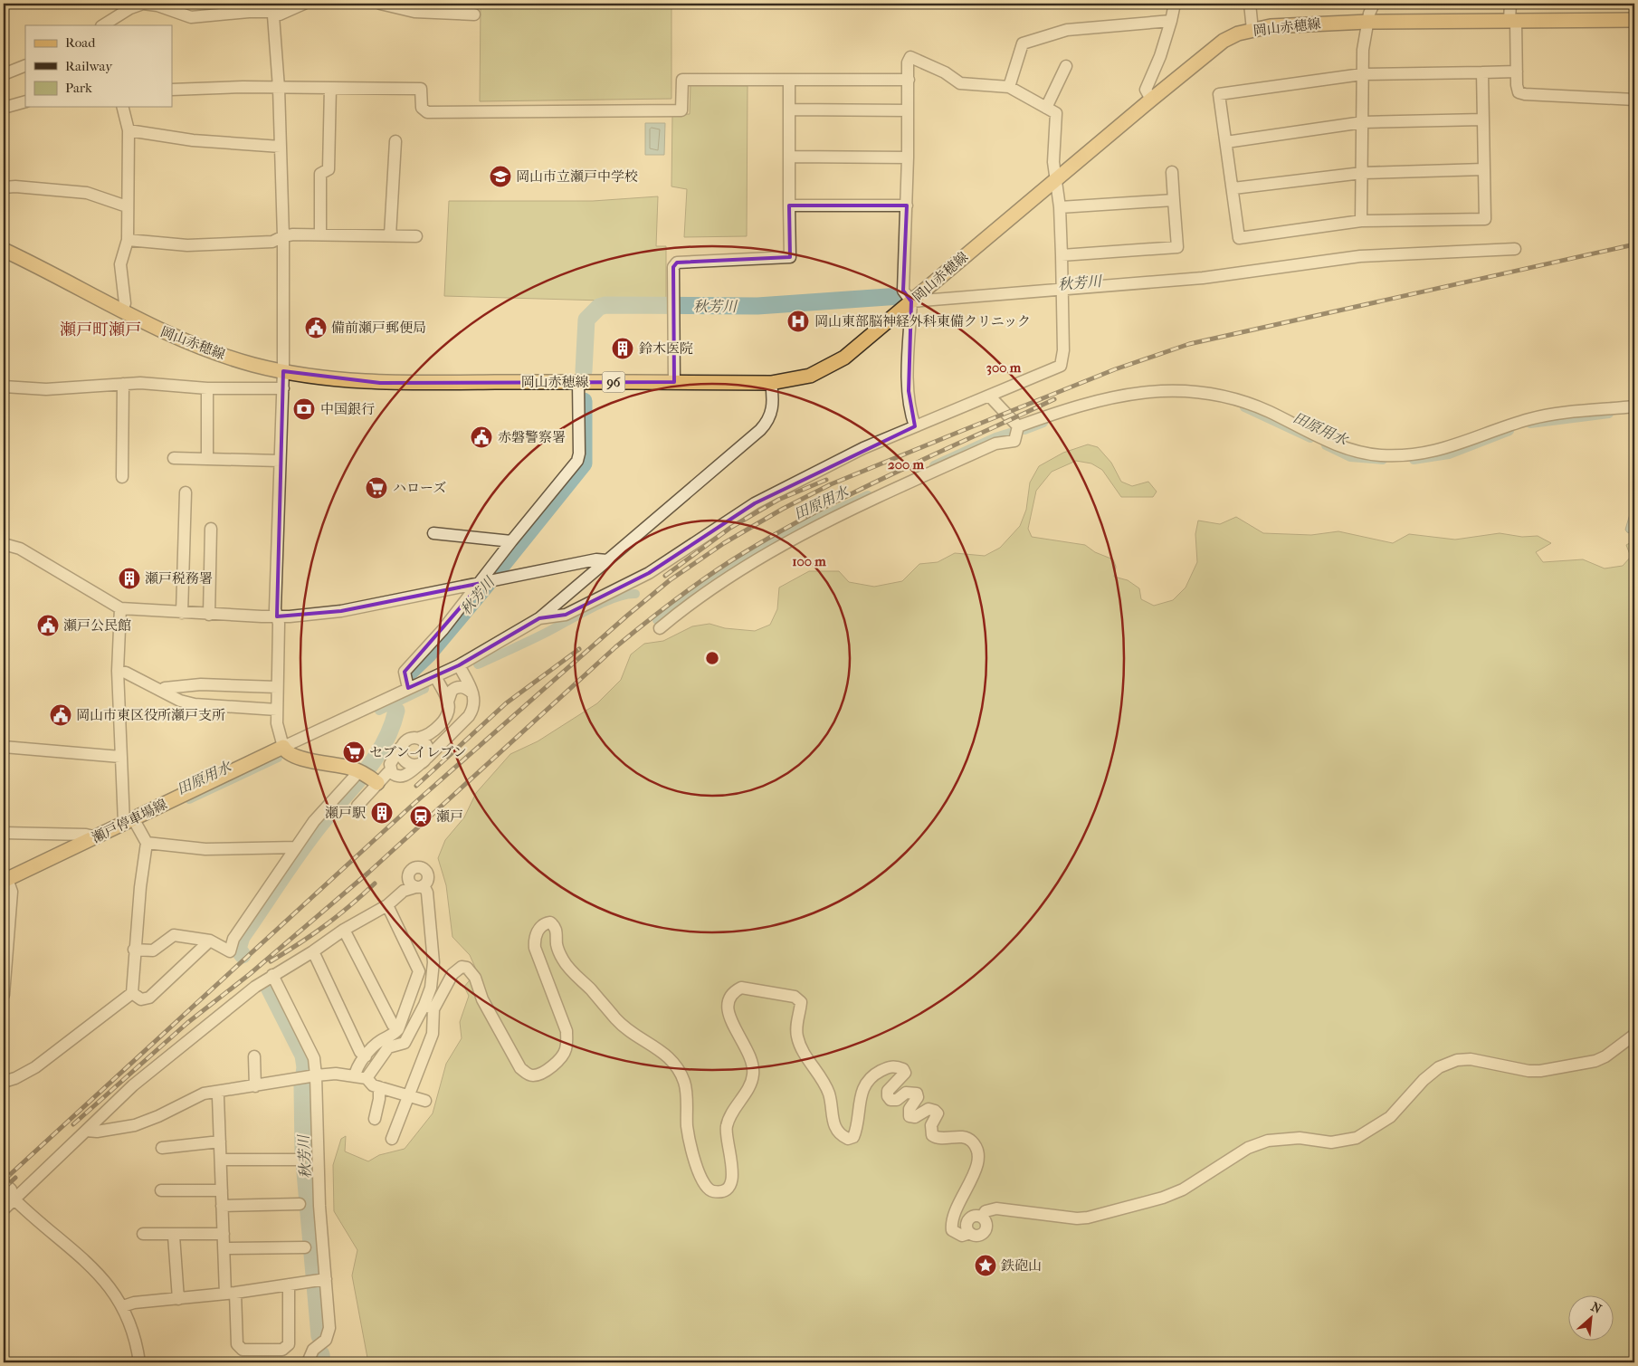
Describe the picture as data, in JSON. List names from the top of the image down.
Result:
{
  "streets": {
    "main road": ["岡山赤穂線", "96", "瀬戸停車場線"]
  },
  "districts": ["瀬戸町瀬戸"],
  "water": ["秋芳川", "田原用水"],
  "places": {
    "school or university": ["岡山市立瀬戸中学校"],
    "hospital": ["岡山東部脳神経外科東備クリニック"],
    "public building": [
      "備前瀬戸郵便局",
      "赤磐警察署",
      "瀬戸公民館",
      "岡山市東区役所瀬戸支所"
    ],
    "building": ["鈴木医院", "瀬戸税務署", "瀬戸駅"],
    "bank": ["中国銀行"],
    "supermarket": ["ハローズ", "セブン-イレブン"],
    "station": ["瀬戸"],
    "place": ["鉄砲山"]
  },
  "legend": ["Road", "Railway", "Park"],
  "north": "top right",
  "rings": ["300 m", "200 m", "100 m"]
}
